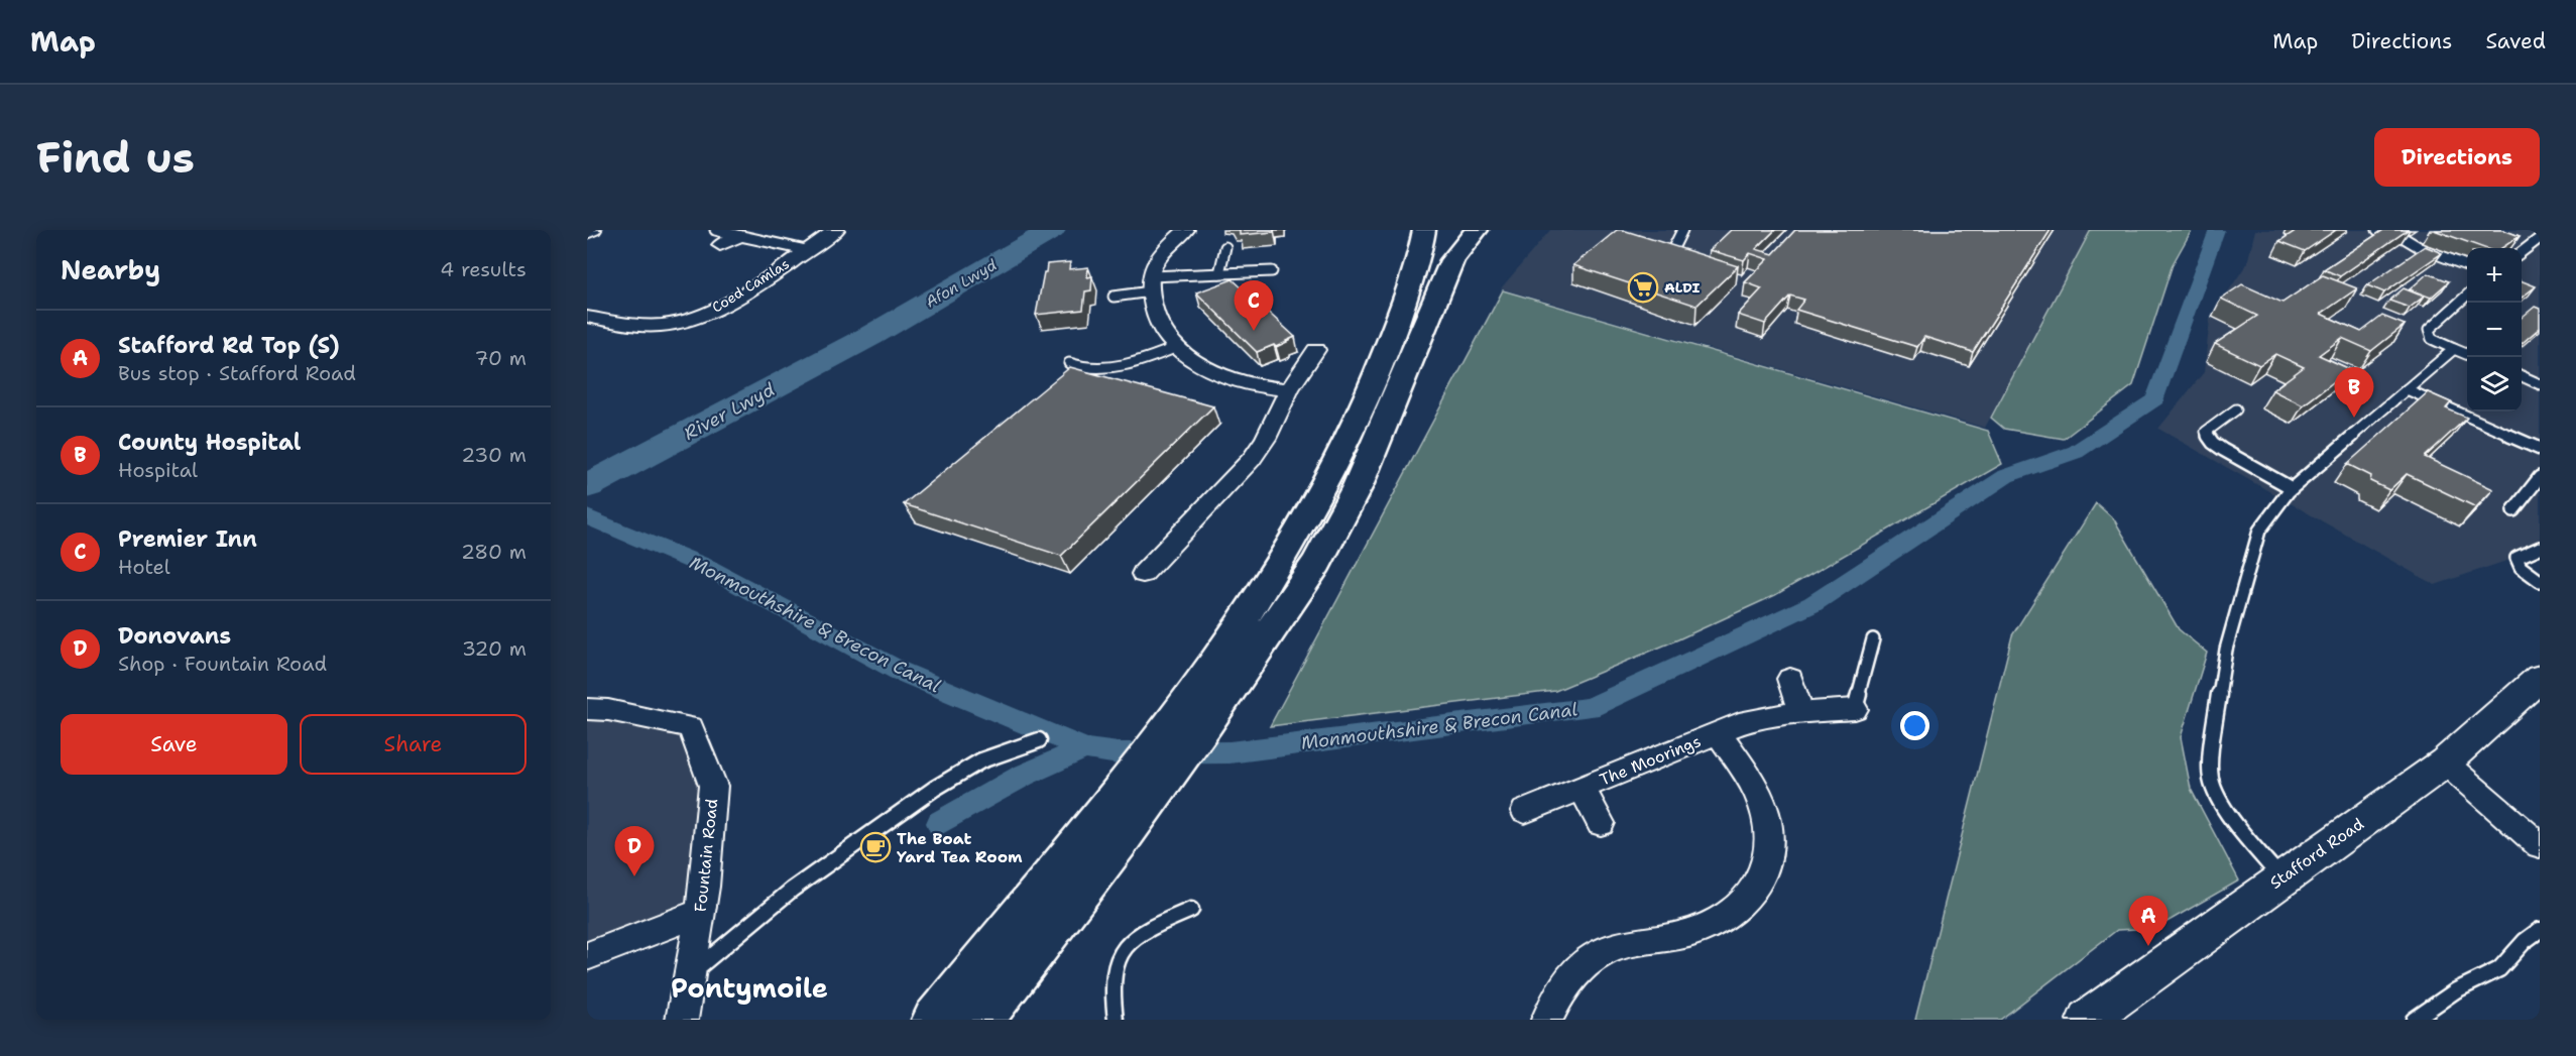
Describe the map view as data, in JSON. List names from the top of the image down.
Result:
{
  "streets": {
    "street": [
      "Coed Camlas",
      "The Moorings",
      "Stafford Road",
      "Fountain Road"
    ]
  },
  "districts": ["Pontymoile"],
  "water": ["Afon Lwyd", "River Lwyd", "Monmouthshire & Brecon Canal"],
  "places": {
    "supermarket": ["ALDI"],
    "cafe": ["The Boat Yard Tea Room"]
  },
  "page": {
    "header": "Map",
    "nav": ["Map", "Directions", "Saved"],
    "buttons": [
      "Directions",
      ["Save", "Share"]
    ],
    "title": "Find us",
    "heading": ["Nearby", "4 results"],
    "map_buttons": ["+", "−"],
    "pins": [
      "C",
      "B",
      "D",
      "A"
    ],
    "list": [
      {
        "mark": "A",
        "name": "Stafford Rd Top (S)",
        "note": "Bus stop · Stafford Road",
        "value": "70 m"
      },
      {
        "mark": "B",
        "name": "County Hospital",
        "note": "Hospital",
        "value": "230 m"
      },
      {
        "mark": "C",
        "name": "Premier Inn",
        "note": "Hotel",
        "value": "280 m"
      },
      {
        "mark": "D",
        "name": "Donovans",
        "note": "Shop · Fountain Road",
        "value": "320 m"
      }
    ]
  }
}
